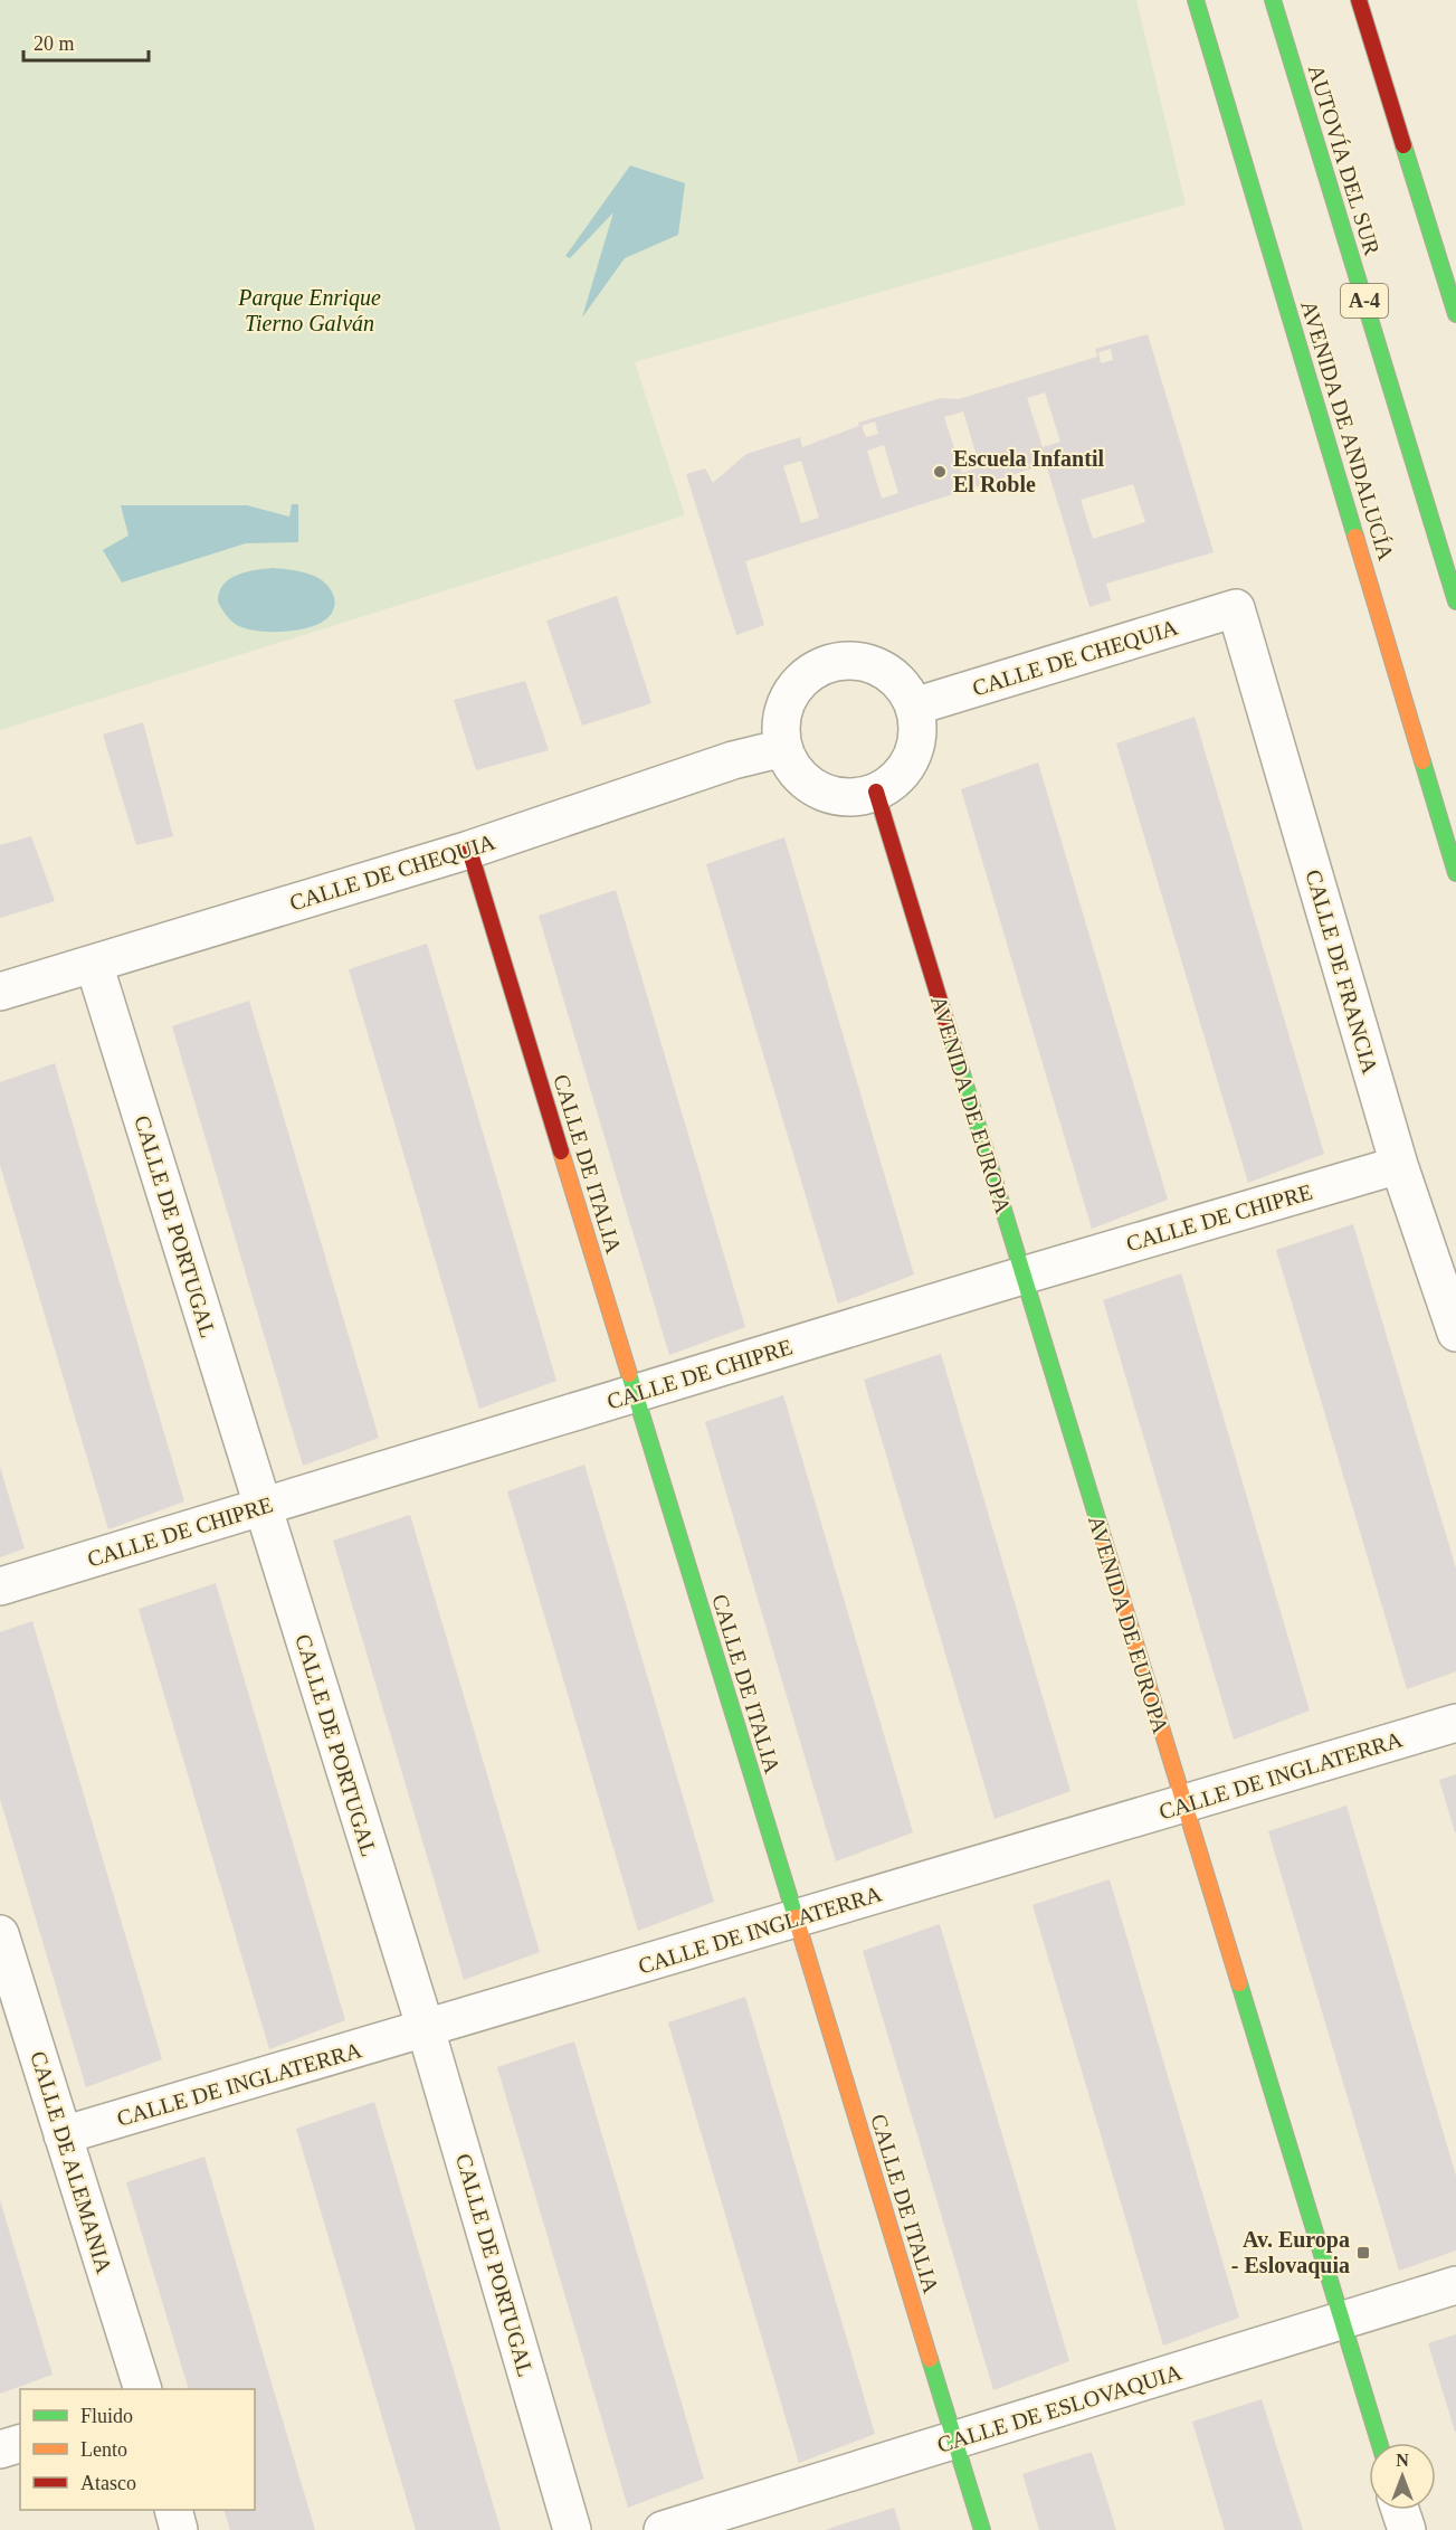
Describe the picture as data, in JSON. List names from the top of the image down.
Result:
{
  "streets": {
    "main road": [
      "AUTOVÍA DEL SUR",
      "A-4",
      "AVENIDA DE ANDALUCÍA",
      "AVENIDA DE EUROPA",
      "CALLE DE ITALIA"
    ],
    "street": [
      "CALLE DE CHEQUIA",
      "CALLE DE FRANCIA",
      "CALLE DE CHIPRE",
      "CALLE DE PORTUGAL",
      "CALLE DE INGLATERRA",
      "CALLE DE ALEMANIA",
      "CALLE DE ESLOVAQUIA"
    ]
  },
  "crossings": [
    ["CALLE DE CHEQUIA", "CALLE DE FRANCIA"],
    ["CALLE DE CHEQUIA", "AVENIDA DE EUROPA"],
    ["CALLE DE CHEQUIA", "CALLE DE ITALIA"],
    ["CALLE DE CHEQUIA", "CALLE DE PORTUGAL"],
    ["CALLE DE FRANCIA", "CALLE DE CHIPRE"],
    ["AVENIDA DE EUROPA", "CALLE DE CHIPRE"],
    ["AVENIDA DE EUROPA", "CALLE DE INGLATERRA"],
    ["AVENIDA DE EUROPA", "CALLE DE ESLOVAQUIA"],
    ["CALLE DE ITALIA", "CALLE DE CHIPRE"],
    ["CALLE DE ITALIA", "CALLE DE INGLATERRA"],
    ["CALLE DE ITALIA", "CALLE DE ESLOVAQUIA"],
    ["CALLE DE CHIPRE", "CALLE DE PORTUGAL"],
    ["CALLE DE PORTUGAL", "CALLE DE INGLATERRA"],
    ["CALLE DE INGLATERRA", "CALLE DE ALEMANIA"]
  ],
  "parks": ["Parque Enrique Tierno Galván"],
  "places": {
    "other": ["Escuela Infantil El Roble"],
    "transit": ["Av. Europa - Eslovaquia"]
  },
  "legend": ["Fluido", "Lento", "Atasco"],
  "scale_bar": "20 m",
  "north": "top"
}
